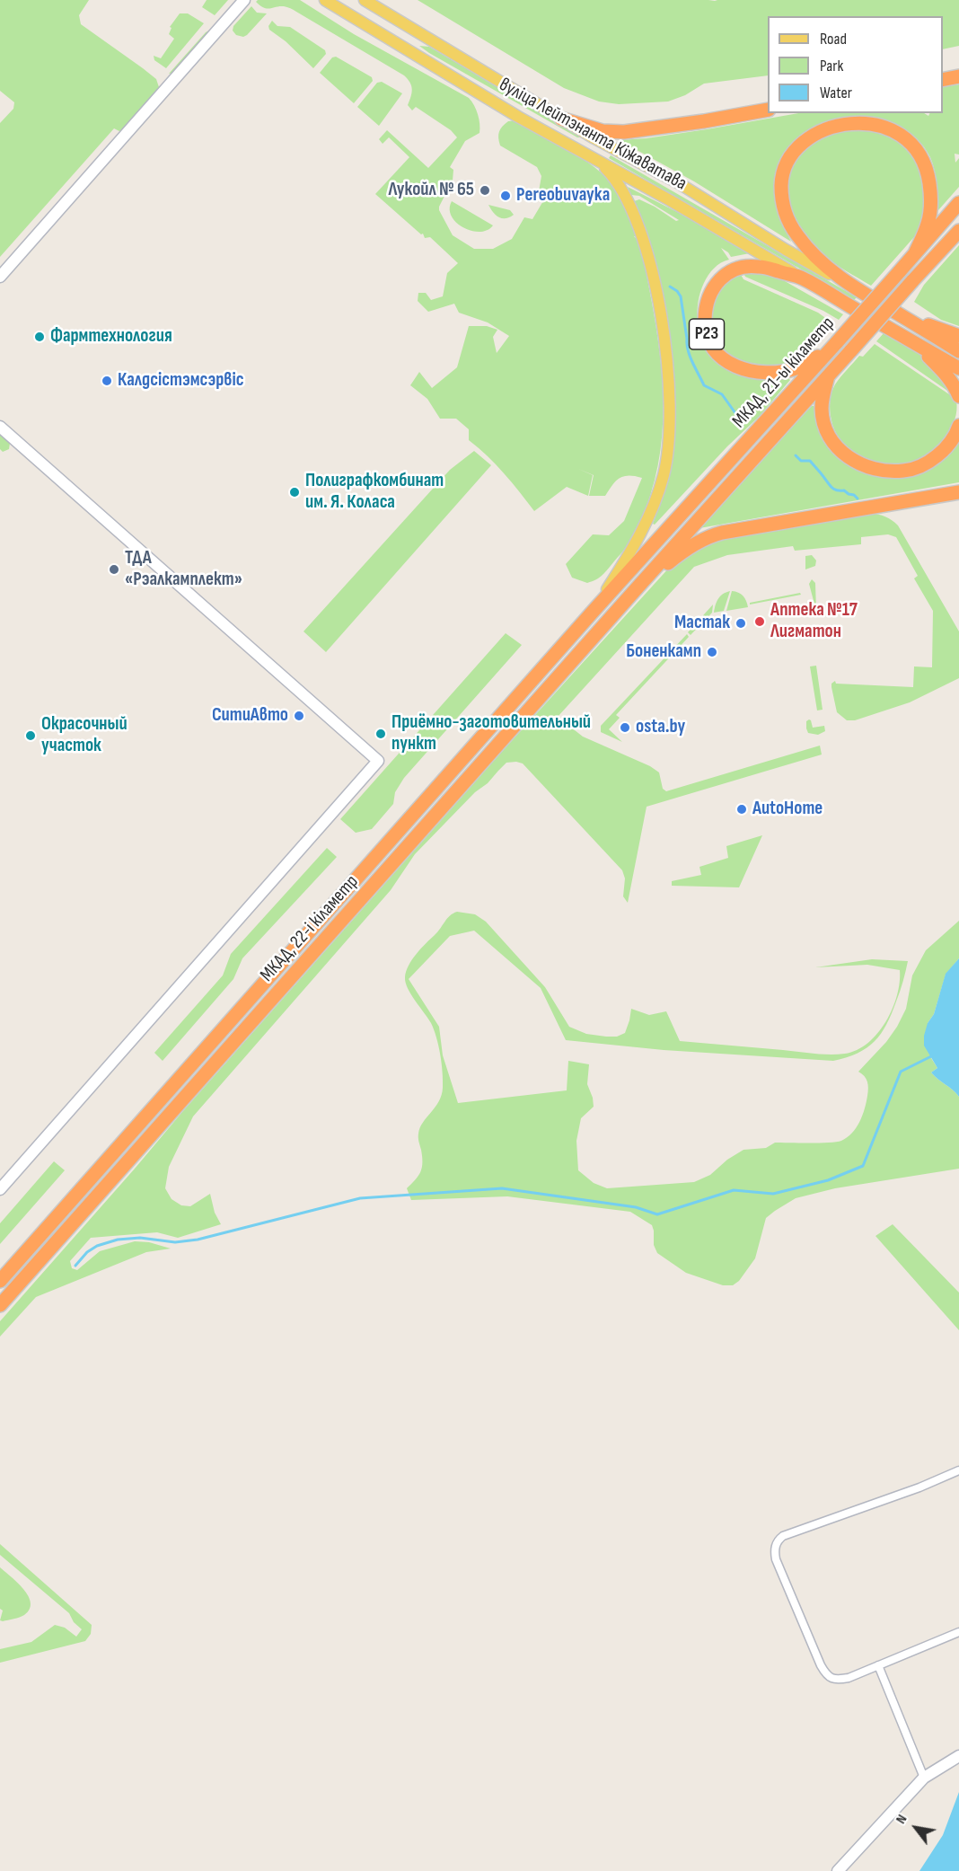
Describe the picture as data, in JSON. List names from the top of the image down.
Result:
{
  "streets": {
    "highway": [
      "вуліца Лейтэнанта Кіжаватава",
      "Р23",
      "МКАД, 21-ы кіламетр",
      "МКАД, 22-і кіламетр"
    ]
  },
  "crossings": [
    ["вуліца Лейтэнанта Кіжаватава", "Р23"],
    ["Р23", "МКАД, 21-ы кіламетр"],
    ["Р23", "МКАД, 22-і кіламетр"],
    ["МКАД, 21-ы кіламетр", "МКАД, 22-і кіламетр"]
  ],
  "places": [
    "Лукойл № 65",
    "Pereobuvayka",
    "Фармтехнология",
    "Калдсістэмсэрвіс",
    "Полиграфкомбинат им. Я. Коласа",
    "ТДА «Рэалкамплект»",
    "Аптека №17 Лигматон",
    "Мастак",
    "Боненкамп",
    "СитиАвто",
    "osta.by",
    "Приёмно-заготовительный пункт",
    "Окрасочный участок",
    "AutoHome"
  ],
  "legend": ["Road", "Park", "Water"],
  "north": "top left"
}
